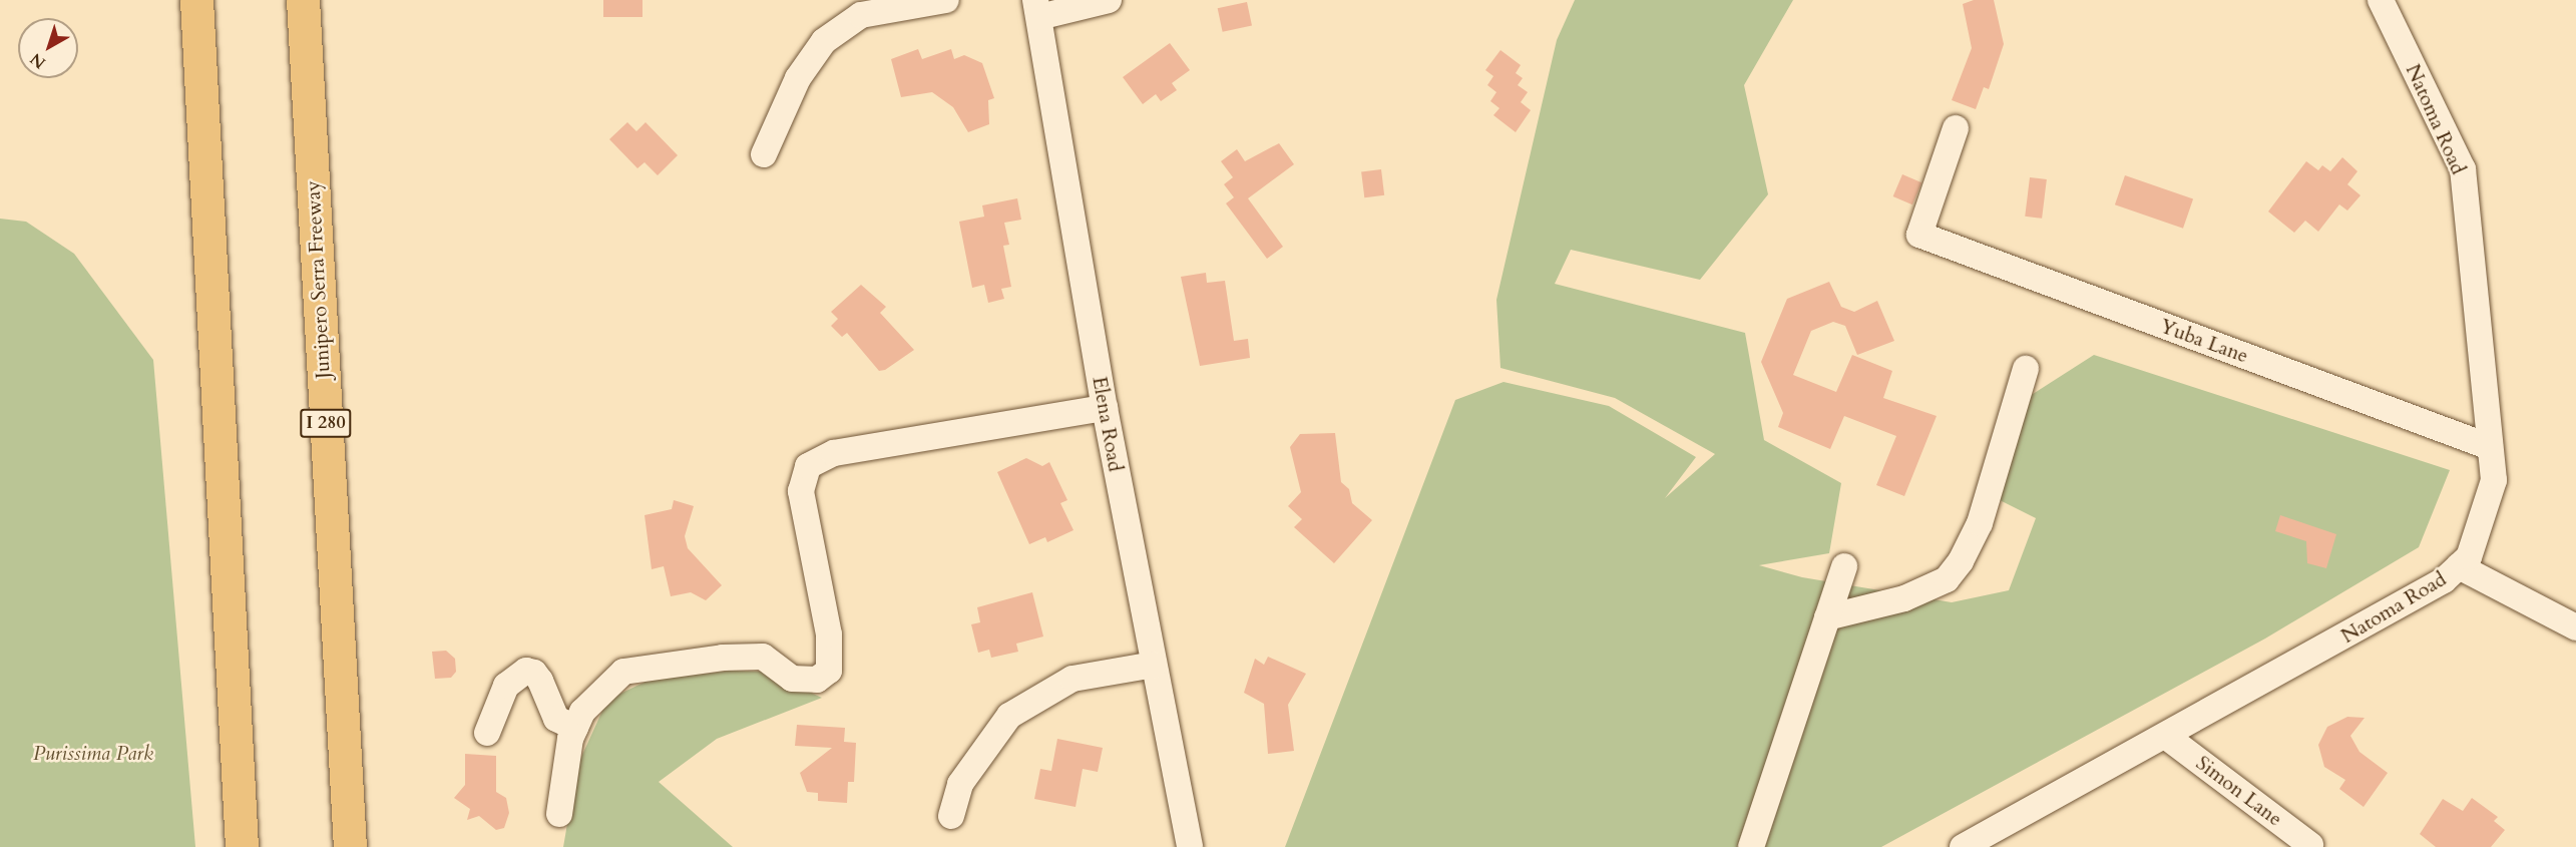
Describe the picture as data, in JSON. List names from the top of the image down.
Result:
{
  "streets": {
    "highway": ["Junipero Serra Freeway", "I 280"],
    "street": [
      "Natoma Road",
      "Yuba Lane",
      "Elena Road",
      "Simon Lane"
    ]
  },
  "crossings": [
    ["Natoma Road", "Yuba Lane"],
    ["Natoma Road", "Simon Lane"]
  ],
  "parks": ["Purissima Park"],
  "north": "bottom left"
}
